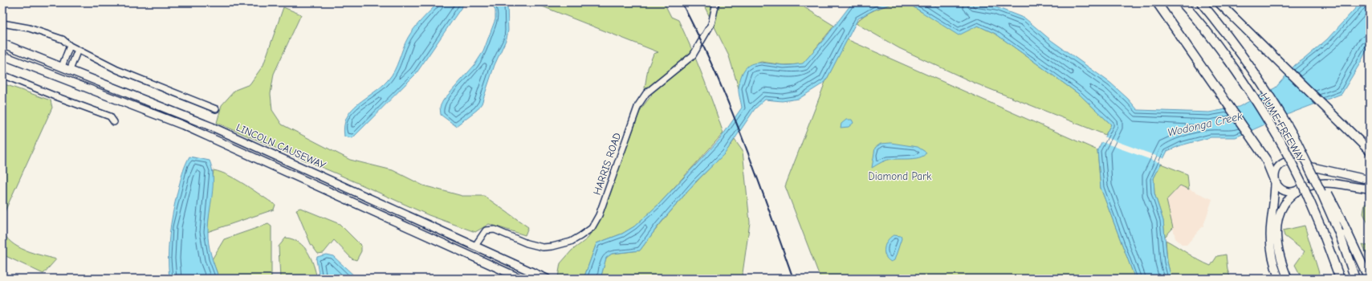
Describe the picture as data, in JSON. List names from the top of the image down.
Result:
{
  "streets": {
    "highway": ["HUME FREEWAY"],
    "main road": ["LINCOLN CAUSEWAY"],
    "street": ["HARRIS ROAD"]
  },
  "crossings": [
    ["LINCOLN CAUSEWAY", "HARRIS ROAD"]
  ],
  "water": ["Wodonga Creek"],
  "parks": ["Diamond Park"]
}
